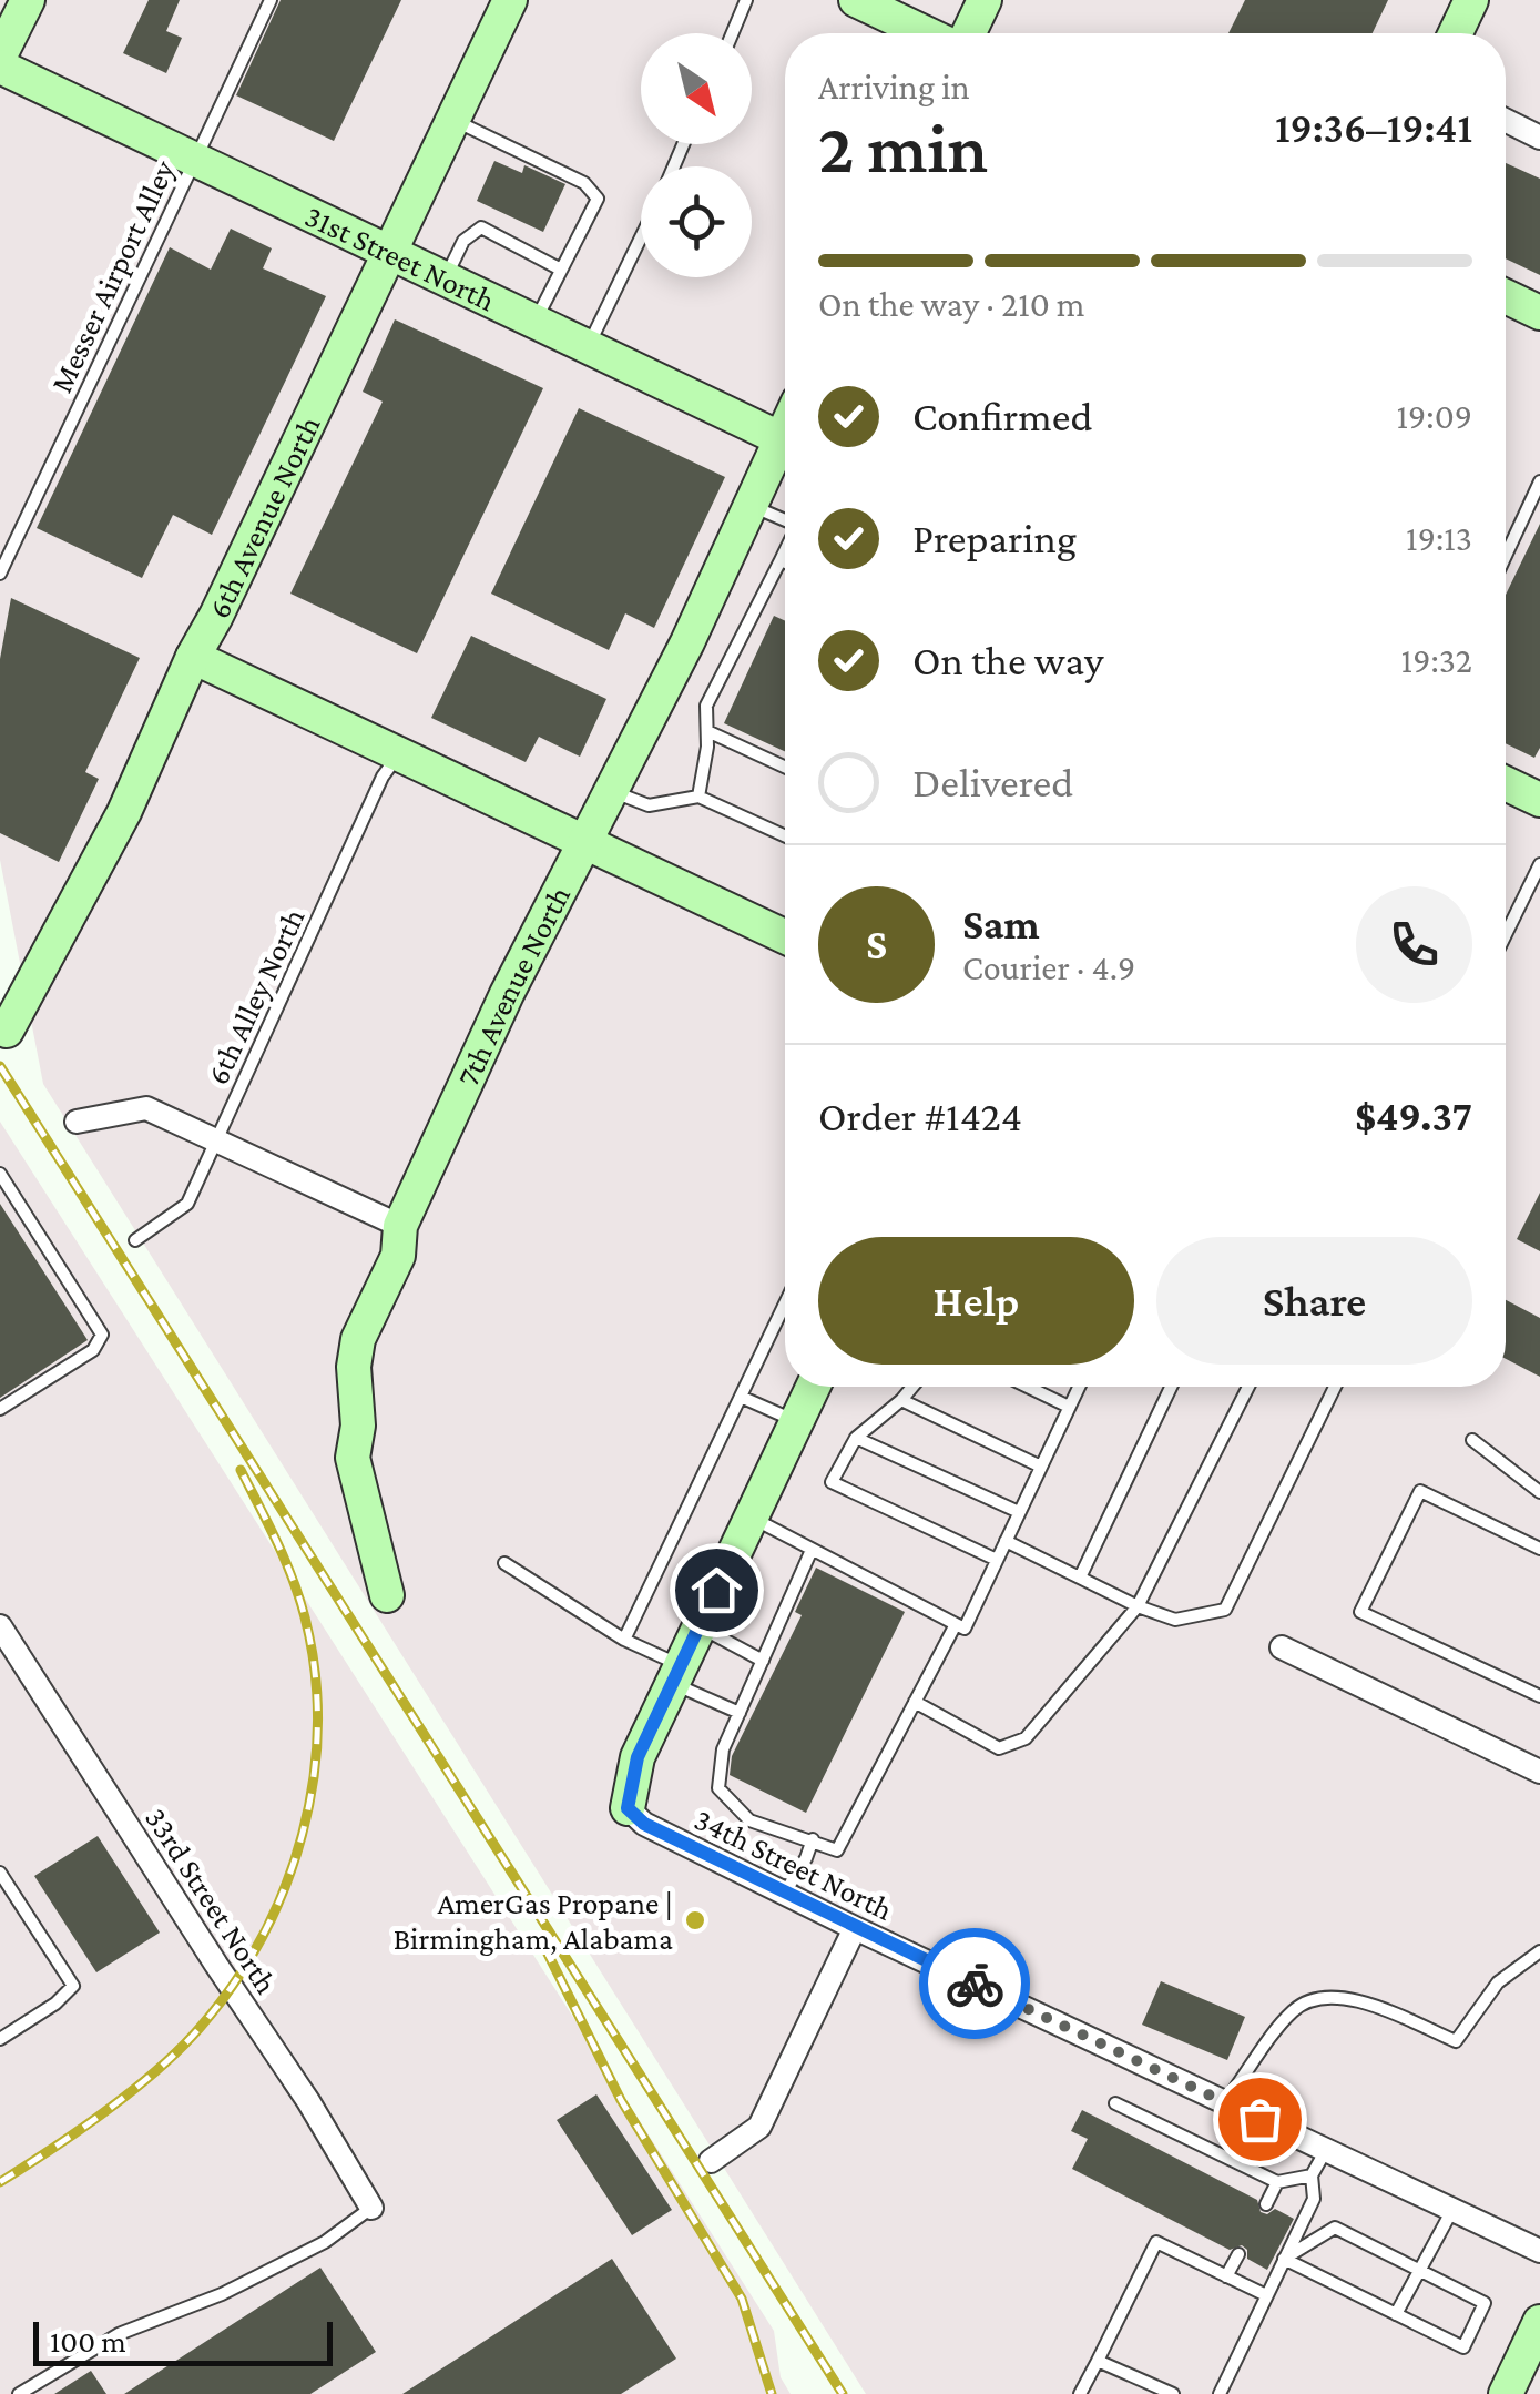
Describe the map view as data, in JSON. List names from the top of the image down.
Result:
{
  "streets": {
    "street": [
      "31st Street North",
      "6th Avenue North",
      "7th Avenue North",
      "34th Street North",
      "33rd Street North"
    ],
    "lane": ["Messer Airport Alley", "6th Alley North"]
  },
  "crossings": [
    ["31st Street North", "Messer Airport Alley"],
    ["31st Street North", "6th Avenue North"]
  ],
  "places": ["AmerGas Propane | Birmingham, Alabama"],
  "scale_bar": "100 m",
  "north": "bottom right",
  "page": {
    "heading": ["2 min", "Arriving in", "19:36–19:41"],
    "panel": [
      "Sam",
      "Courier · 4.9",
      "Order #1424",
      "$49.37"
    ],
    "bar": "On the way · 210 m",
    "list": [
      ["Confirmed", "19:09"],
      ["Preparing", "19:13"],
      ["On the way", "19:32"],
      "Delivered"
    ],
    "round": "S",
    "buttons": ["Help", "Share"],
    "scale": "100 m"
  }
}
